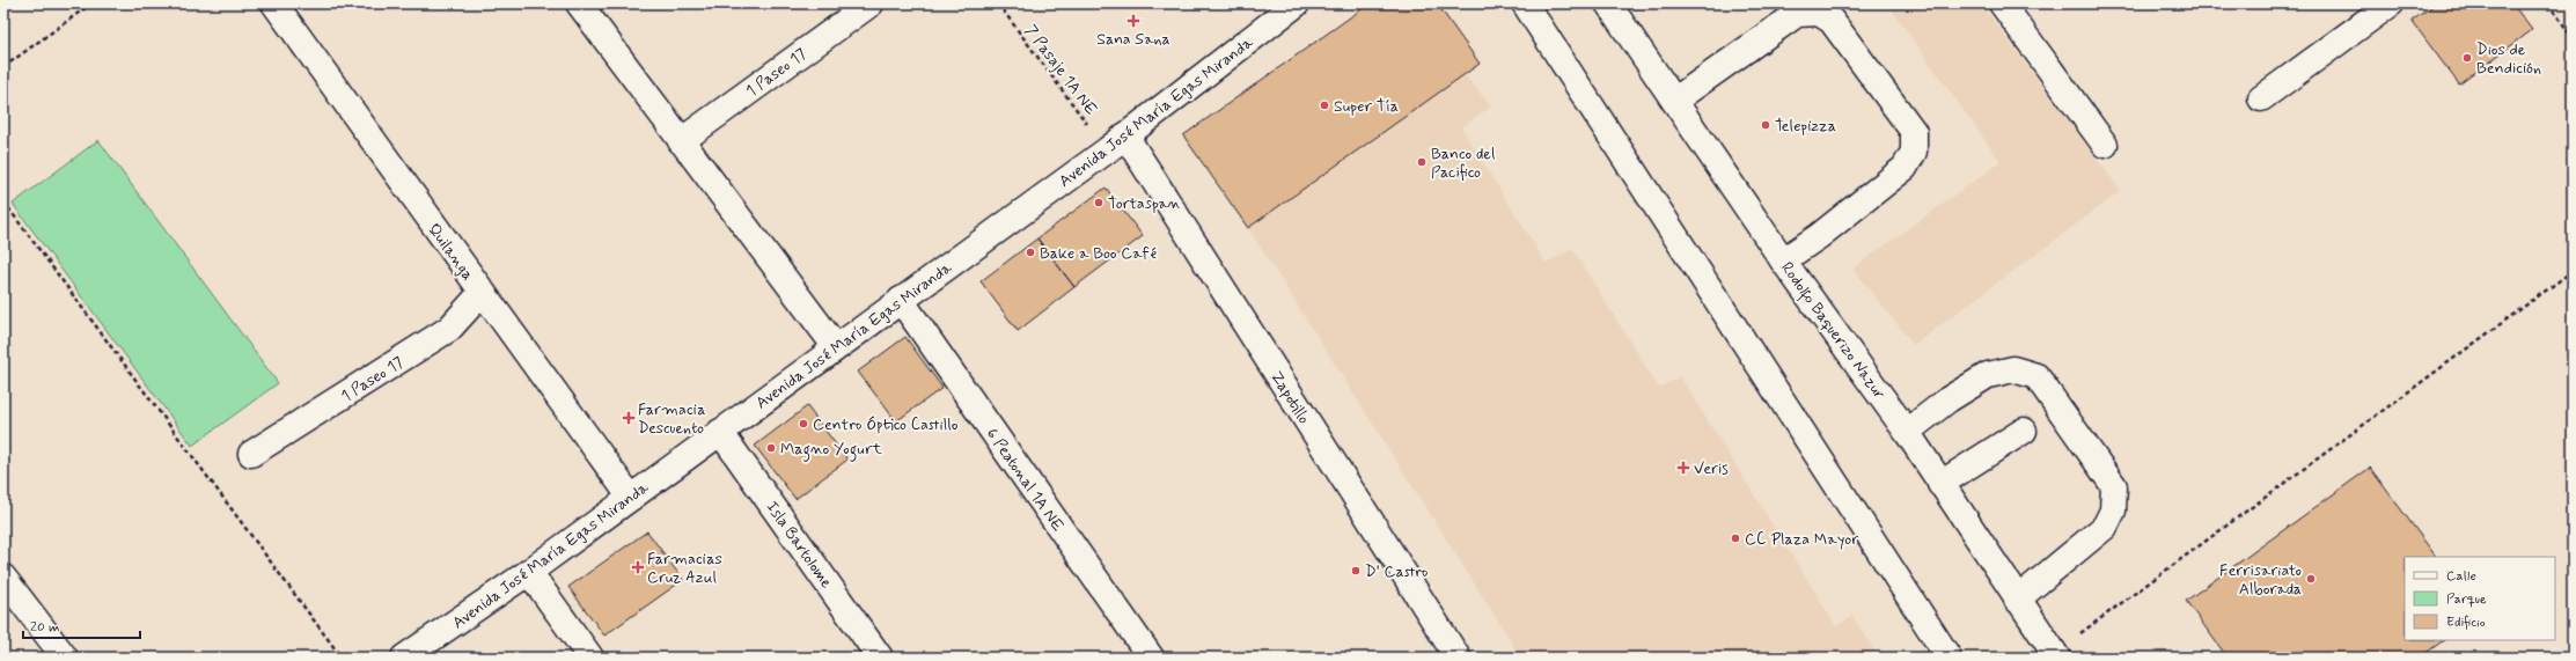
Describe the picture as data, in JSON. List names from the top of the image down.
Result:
{
  "streets": {
    "street": [
      "1 Paseo 17",
      "Avenida José María Egas Miranda",
      "Quilanga",
      "Rodolfo Baquerizo Nazur",
      "Zapotillo",
      "6 Peatonal 1A NE",
      "Isla Bartolome"
    ],
    "path": ["7 Pasaje 1A NE"]
  },
  "crossings": [
    ["7 Pasaje 1A NE", "Avenida José María Egas Miranda"],
    ["7 Pasaje 1A NE", "Zapotillo"],
    ["1 Paseo 17", "Quilanga"],
    ["Avenida José María Egas Miranda", "Quilanga"],
    ["Avenida José María Egas Miranda", "Zapotillo"],
    ["Avenida José María Egas Miranda", "6 Peatonal 1A NE"],
    ["Avenida José María Egas Miranda", "Isla Bartolome"]
  ],
  "places": {
    "health": [
      "Sana Sana",
      "Farmacia Descuento",
      "Veris",
      "Farmacias Cruz Azul"
    ],
    "other": [
      "Dios de Bendición",
      "Super Tía",
      "Telepizza",
      "Banco del Pacifico",
      "Tortaspan",
      "Bake a Boo Café",
      "Centro Óptico Castillo",
      "Magno Yogurt",
      "CC Plaza Mayor",
      "D' Castro",
      "Ferrisariato Alborada"
    ]
  },
  "legend": ["Calle", "Parque", "Edificio"],
  "scale_bar": "20 m"
}
